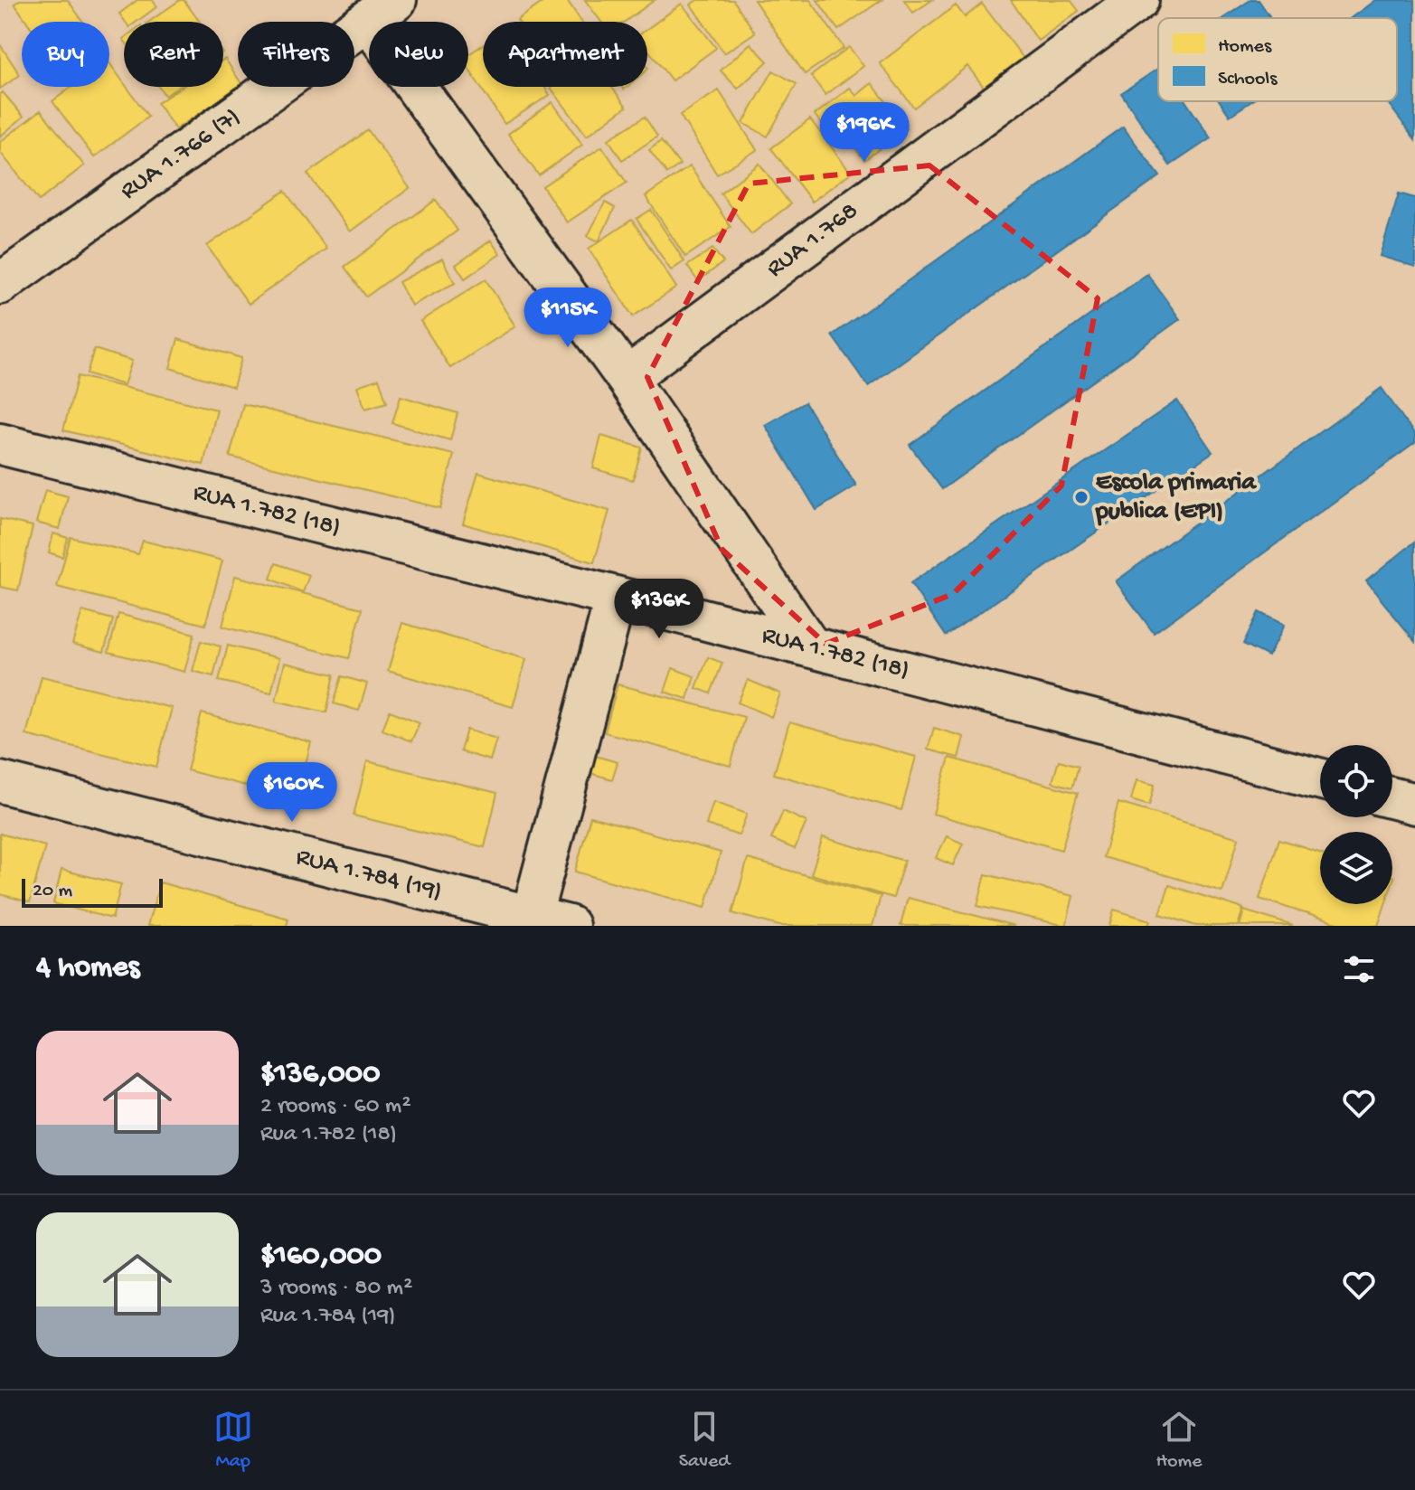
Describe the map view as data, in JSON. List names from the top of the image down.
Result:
{
  "streets": {
    "street": [
      "RUA 1.766 (7)",
      "RUA 1.768",
      "RUA 1.782 (18)",
      "RUA 1.784 (19)"
    ]
  },
  "places": ["Escola primaria publica (EPI)"],
  "legend": ["Homes", "Schools"],
  "scale_bar": "20 m",
  "page": {
    "chip": [
      "Buy",
      "Rent",
      "Filters",
      "New",
      "Apartment"
    ],
    "price": [
      "$196K",
      "$115K",
      "$136K",
      "$160K"
    ],
    "scale": "20 m",
    "heading": "4 homes",
    "list": [
      {
        "name": "$136,000",
        "note": "2 rooms · 60 m² · Rua 1.782 (18)"
      },
      {
        "name": "$160,000",
        "note": "3 rooms · 80 m² · Rua 1.784 (19)"
      }
    ],
    "tabs": ["Map", "Saved", "Home"]
  }
}
